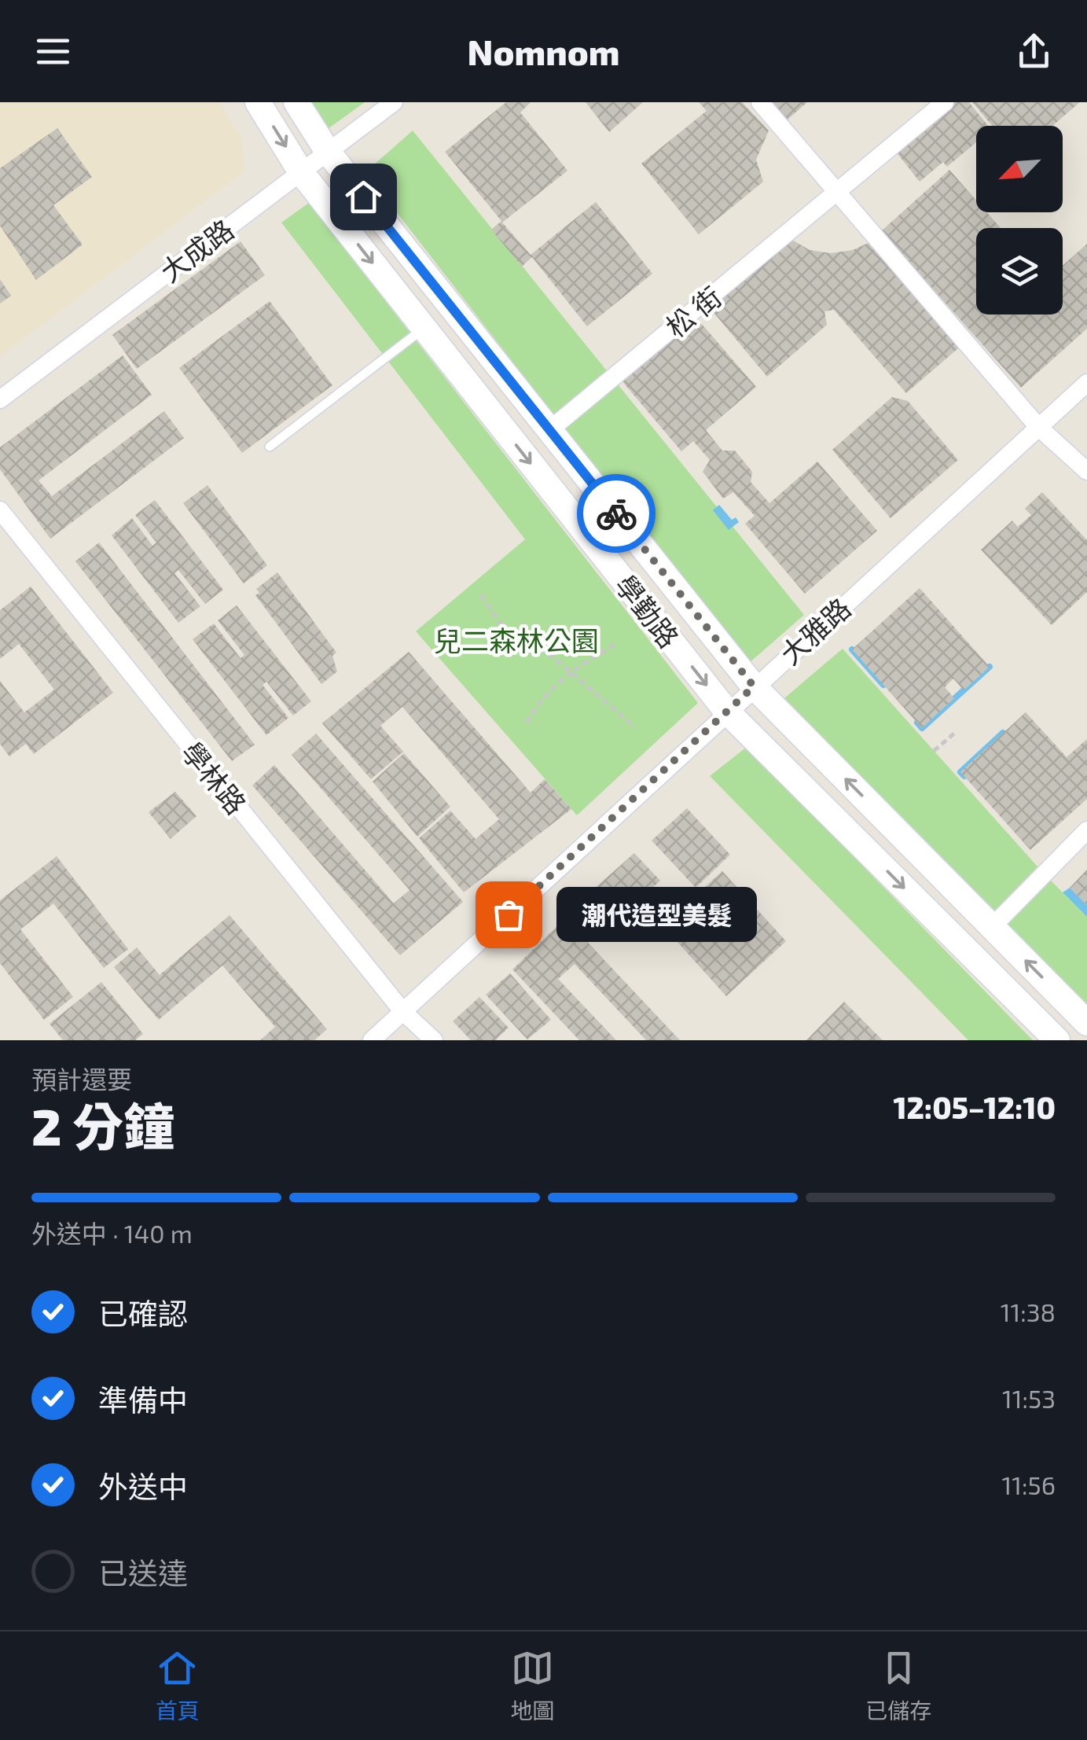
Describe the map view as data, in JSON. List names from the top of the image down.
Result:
{
  "streets": {
    "street": [
      "大成路",
      "松 街",
      "學勤路",
      "大雅路",
      "學林路"
    ]
  },
  "crossings": [
    ["大成路", "學勤路"],
    ["松 街", "學勤路"],
    ["學勤路", "大雅路"],
    ["大雅路", "學林路"]
  ],
  "parks": ["兒二森林公園"],
  "places": ["潮代造型美髮"],
  "north": "bottom left",
  "page": {
    "header": "Nomnom",
    "bubble": "潮代造型美髮",
    "heading": ["2 分鐘", "預計還要", "12:05–12:10"],
    "bar": "外送中 · 140 m",
    "list": [
      ["已確認", "11:38"],
      ["準備中", "11:53"],
      ["外送中", "11:56"],
      "已送達"
    ],
    "tabs": ["首頁", "地圖", "已儲存"]
  }
}
